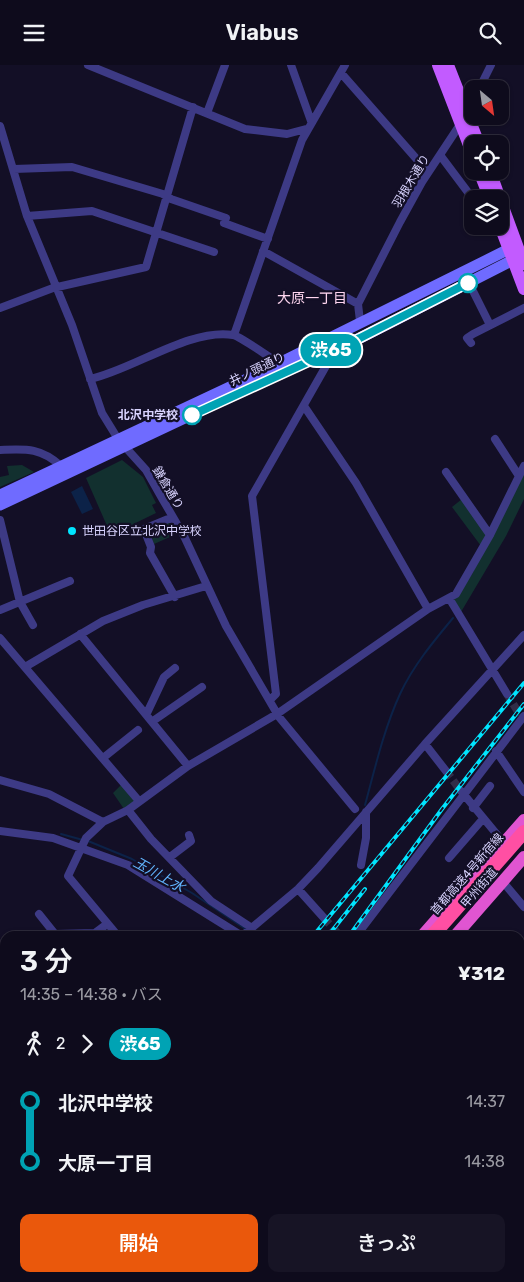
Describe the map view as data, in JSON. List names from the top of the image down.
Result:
{
  "streets": {
    "highway": ["首都高速4号新宿線", "甲州街道"],
    "main road": ["井ノ頭通り"],
    "street": ["羽根木通り", "鎌倉通り"]
  },
  "crossings": [
    ["井ノ頭通り", "鎌倉通り"]
  ],
  "districts": ["大原一丁目"],
  "water": ["玉川上水"],
  "places": ["北沢中学校", "世田谷区立北沢中学校"],
  "lines": ["bus line 渋65"],
  "north": "bottom right",
  "page": {
    "header": "Viabus",
    "on_map": "渋65",
    "heading": ["3 分", "14:35 – 14:38 · バス", "¥312"],
    "legs": ["2", "渋65"],
    "list": [
      {
        "name": "北沢中学校",
        "value": "14:37"
      },
      {
        "name": "大原一丁目",
        "value": "14:38"
      }
    ],
    "buttons": ["開始", "きっぷ"]
  }
}
